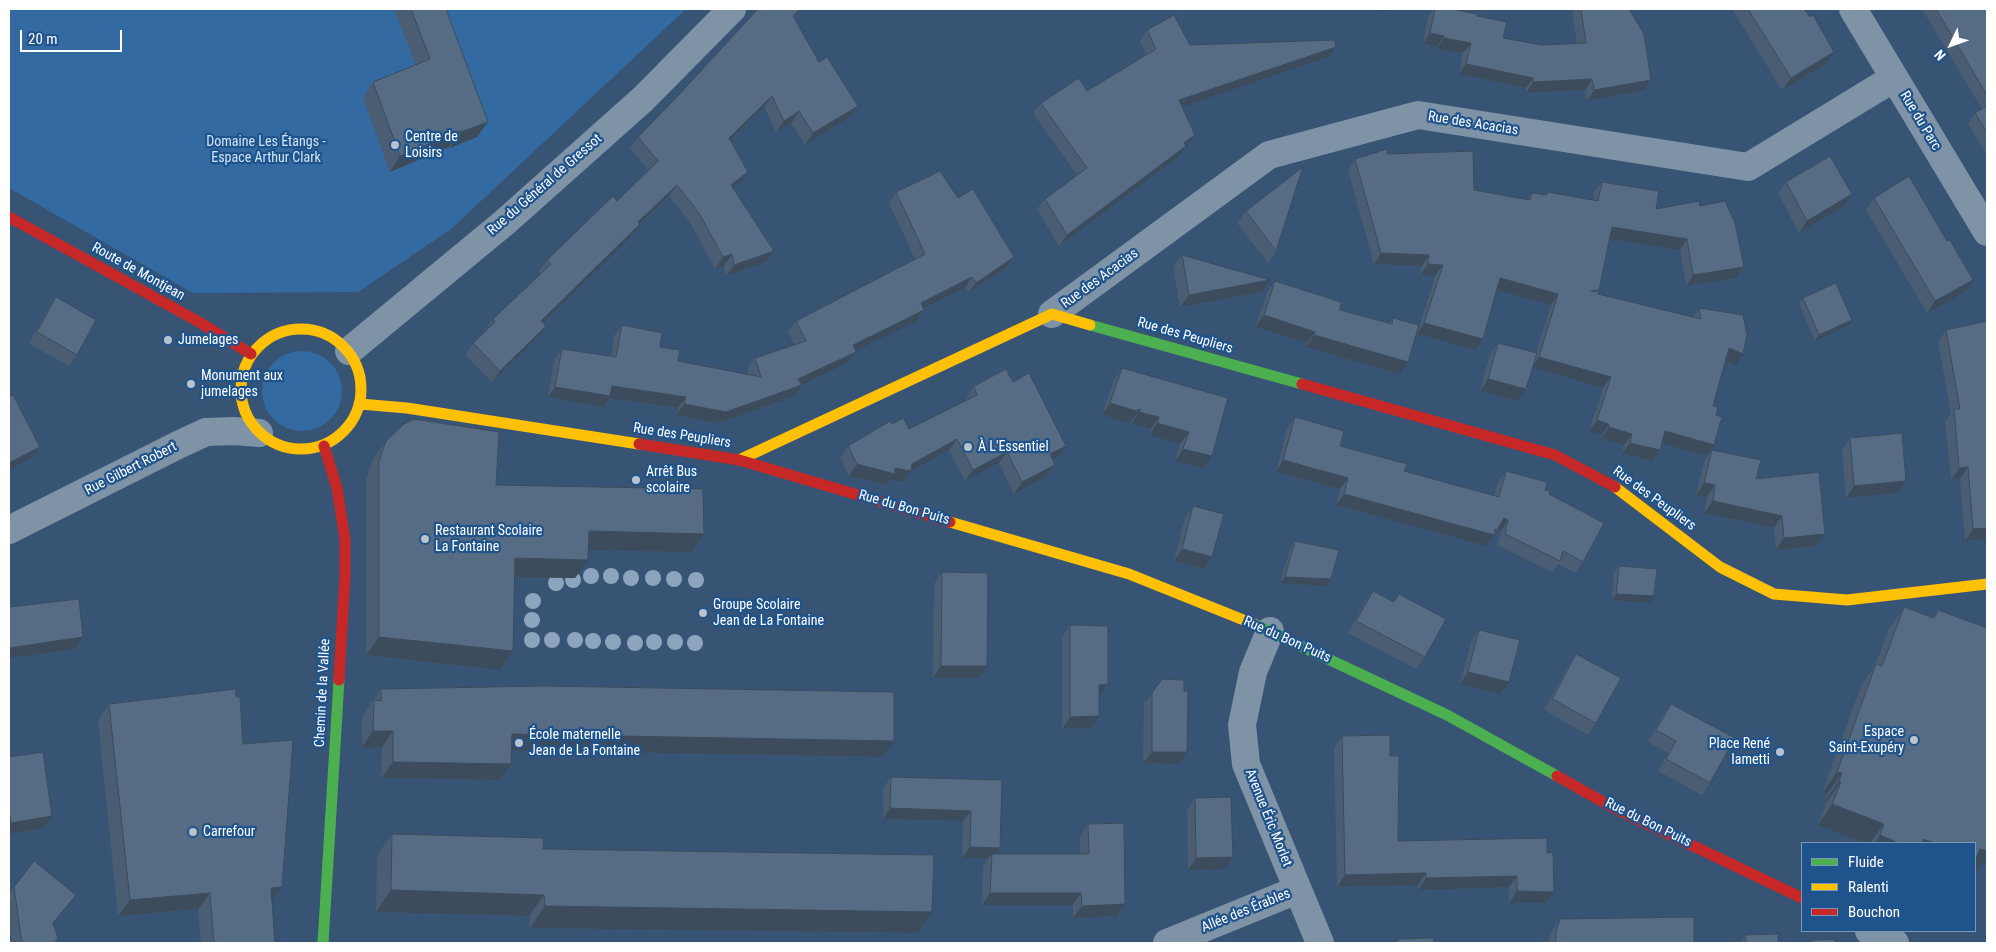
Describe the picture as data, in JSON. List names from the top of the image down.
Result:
{
  "streets": {
    "street": [
      "Rue du Parc",
      "Rue des Acacias",
      "Rue du Général de Gressot",
      "Route de Montjean",
      "Rue des Peupliers",
      "Rue Gilbert Robert",
      "Rue du Bon Puits",
      "Chemin de la Vallée",
      "Avenue Éric Morlet",
      "Allée des Érables"
    ]
  },
  "crossings": [
    ["Rue du Parc", "Rue des Acacias"],
    ["Rue des Acacias", "Rue des Peupliers"],
    ["Rue du Général de Gressot", "Route de Montjean"],
    ["Rue du Général de Gressot", "Rue des Peupliers"],
    ["Rue du Général de Gressot", "Rue Gilbert Robert"],
    ["Rue du Général de Gressot", "Chemin de la Vallée"],
    ["Route de Montjean", "Rue des Peupliers"],
    ["Route de Montjean", "Rue Gilbert Robert"],
    ["Route de Montjean", "Chemin de la Vallée"],
    ["Rue des Peupliers", "Rue Gilbert Robert"],
    ["Rue des Peupliers", "Rue du Bon Puits"],
    ["Rue des Peupliers", "Chemin de la Vallée"],
    ["Rue Gilbert Robert", "Chemin de la Vallée"],
    ["Rue du Bon Puits", "Avenue Éric Morlet"],
    ["Avenue Éric Morlet", "Allée des Érables"]
  ],
  "parks": ["Domaine Les Étangs - Espace Arthur Clark"],
  "places": [
    "Centre de Loisirs",
    "Jumelages",
    "Monument aux jumelages",
    "À L'Essentiel",
    "Arrêt Bus scolaire",
    "Restaurant Scolaire La Fontaine",
    "Groupe Scolaire Jean de La Fontaine",
    "Espace Saint-Exupéry",
    "École maternelle Jean de La Fontaine",
    "Place René Iametti",
    "Carrefour"
  ],
  "legend": ["Fluide", "Ralenti", "Bouchon"],
  "scale_bar": "20 m",
  "north": "bottom left"
}
